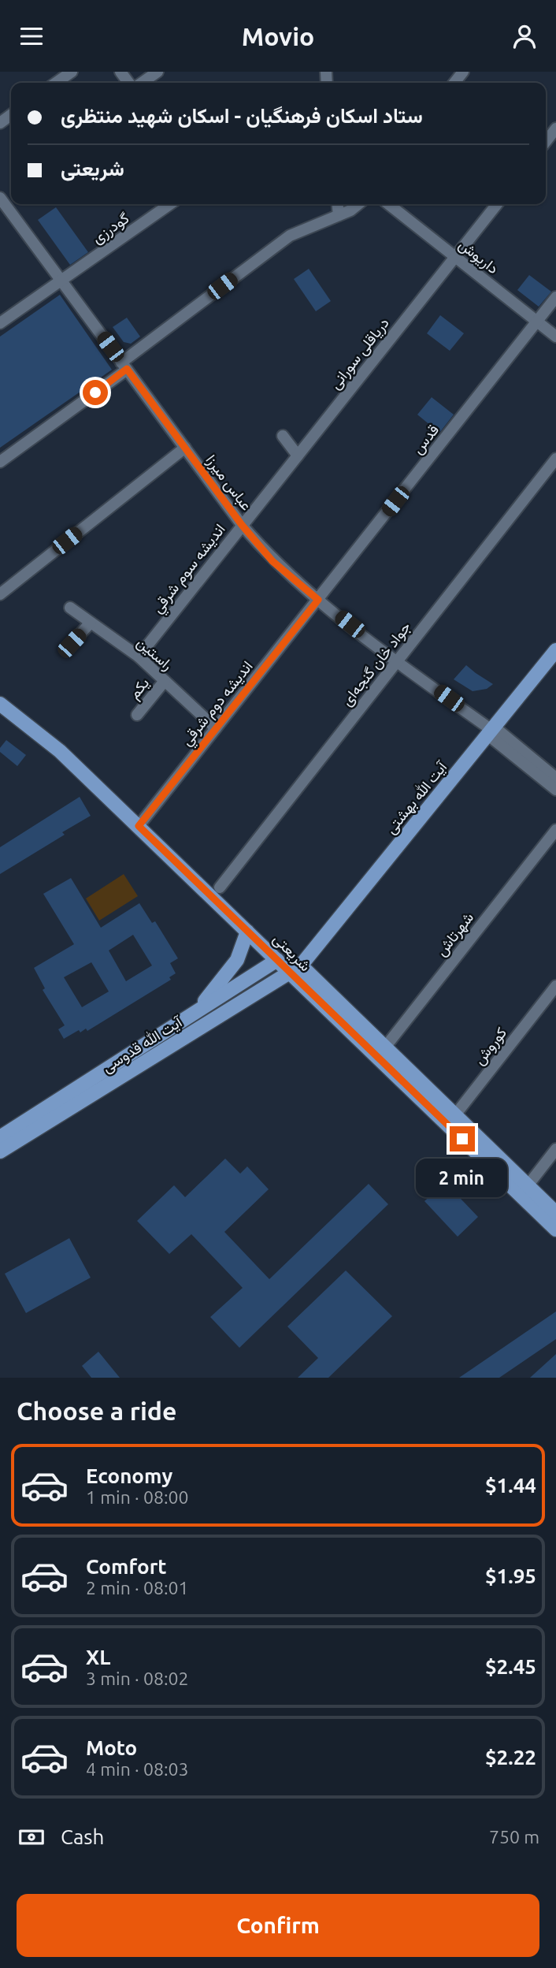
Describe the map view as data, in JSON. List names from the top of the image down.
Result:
{
  "streets": {
    "main road": ["آیت الله بهشتی", "شریعتی", "آیت الله قدوسی"],
    "street": [
      "گودرزی",
      "داریوش",
      "دریاقلی سورانی",
      "قدس",
      "عباس میرزا",
      "اندیشه سوم شرقي",
      "راستین",
      "جواد خان گنجه‌ای",
      "یکم",
      "انديشه دوم شرقي",
      "شهرتاش",
      "کوروش"
    ]
  },
  "crossings": [
    ["گودرزی", "عباس میرزا"],
    ["داریوش", "دریاقلی سورانی"],
    ["داریوش", "قدس"],
    ["دریاقلی سورانی", "عباس میرزا"],
    ["دریاقلی سورانی", "اندیشه سوم شرقي"],
    ["قدس", "عباس میرزا"],
    ["قدس", "انديشه دوم شرقي"],
    ["عباس میرزا", "اندیشه سوم شرقي"],
    ["عباس میرزا", "جواد خان گنجه‌ای"],
    ["عباس میرزا", "انديشه دوم شرقي"],
    ["عباس میرزا", "آیت الله بهشتی"],
    ["اندیشه سوم شرقي", "راستین"],
    ["راستین", "یکم"],
    ["راستین", "انديشه دوم شرقي"],
    ["جواد خان گنجه‌ای", "شریعتی"],
    ["انديشه دوم شرقي", "شریعتی"],
    ["آیت الله بهشتی", "شریعتی"],
    ["آیت الله بهشتی", "آیت الله قدوسی"],
    ["شهرتاش", "شریعتی"],
    ["شریعتی", "آیت الله قدوسی"],
    ["شریعتی", "کوروش"]
  ],
  "page": {
    "header": "Movio",
    "banner": ["ستاد اسکان فرهنگیان - اسکان شهید منتظری", "شریعتی"],
    "bubble": "2 min",
    "heading": "Choose a ride",
    "list": [
      {
        "name": "Economy",
        "note": "1 min · 08:00",
        "value": "$1.44"
      },
      {
        "name": "Comfort",
        "note": "2 min · 08:01",
        "value": "$1.95"
      },
      {
        "name": "XL",
        "note": "3 min · 08:02",
        "value": "$2.45"
      },
      {
        "name": "Moto",
        "note": "4 min · 08:03",
        "value": "$2.22"
      }
    ],
    "pay": ["Cash", "750 m"],
    "buttons": "Confirm"
  }
}
